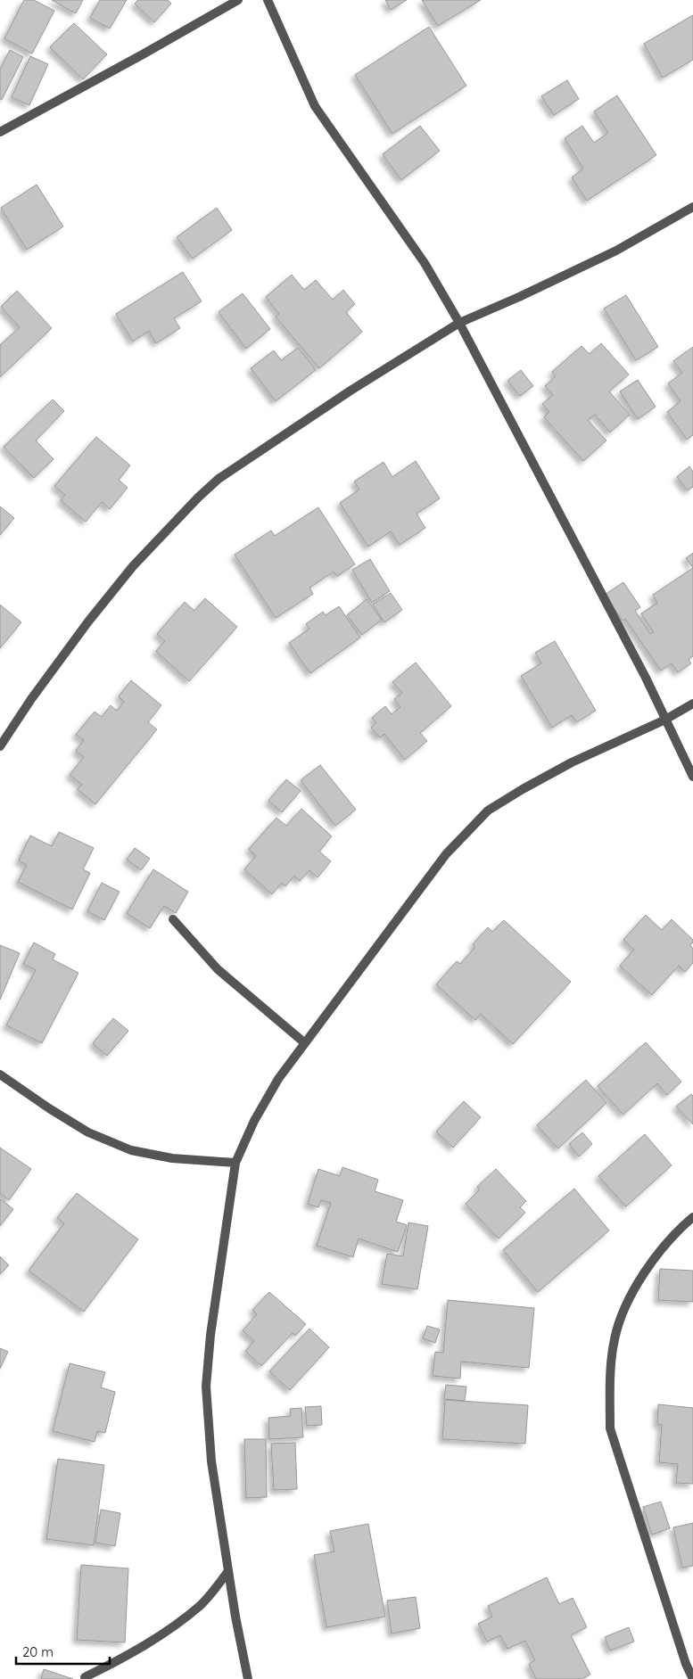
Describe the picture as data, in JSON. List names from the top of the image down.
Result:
{
  "scale_bar": "20 m"
}
